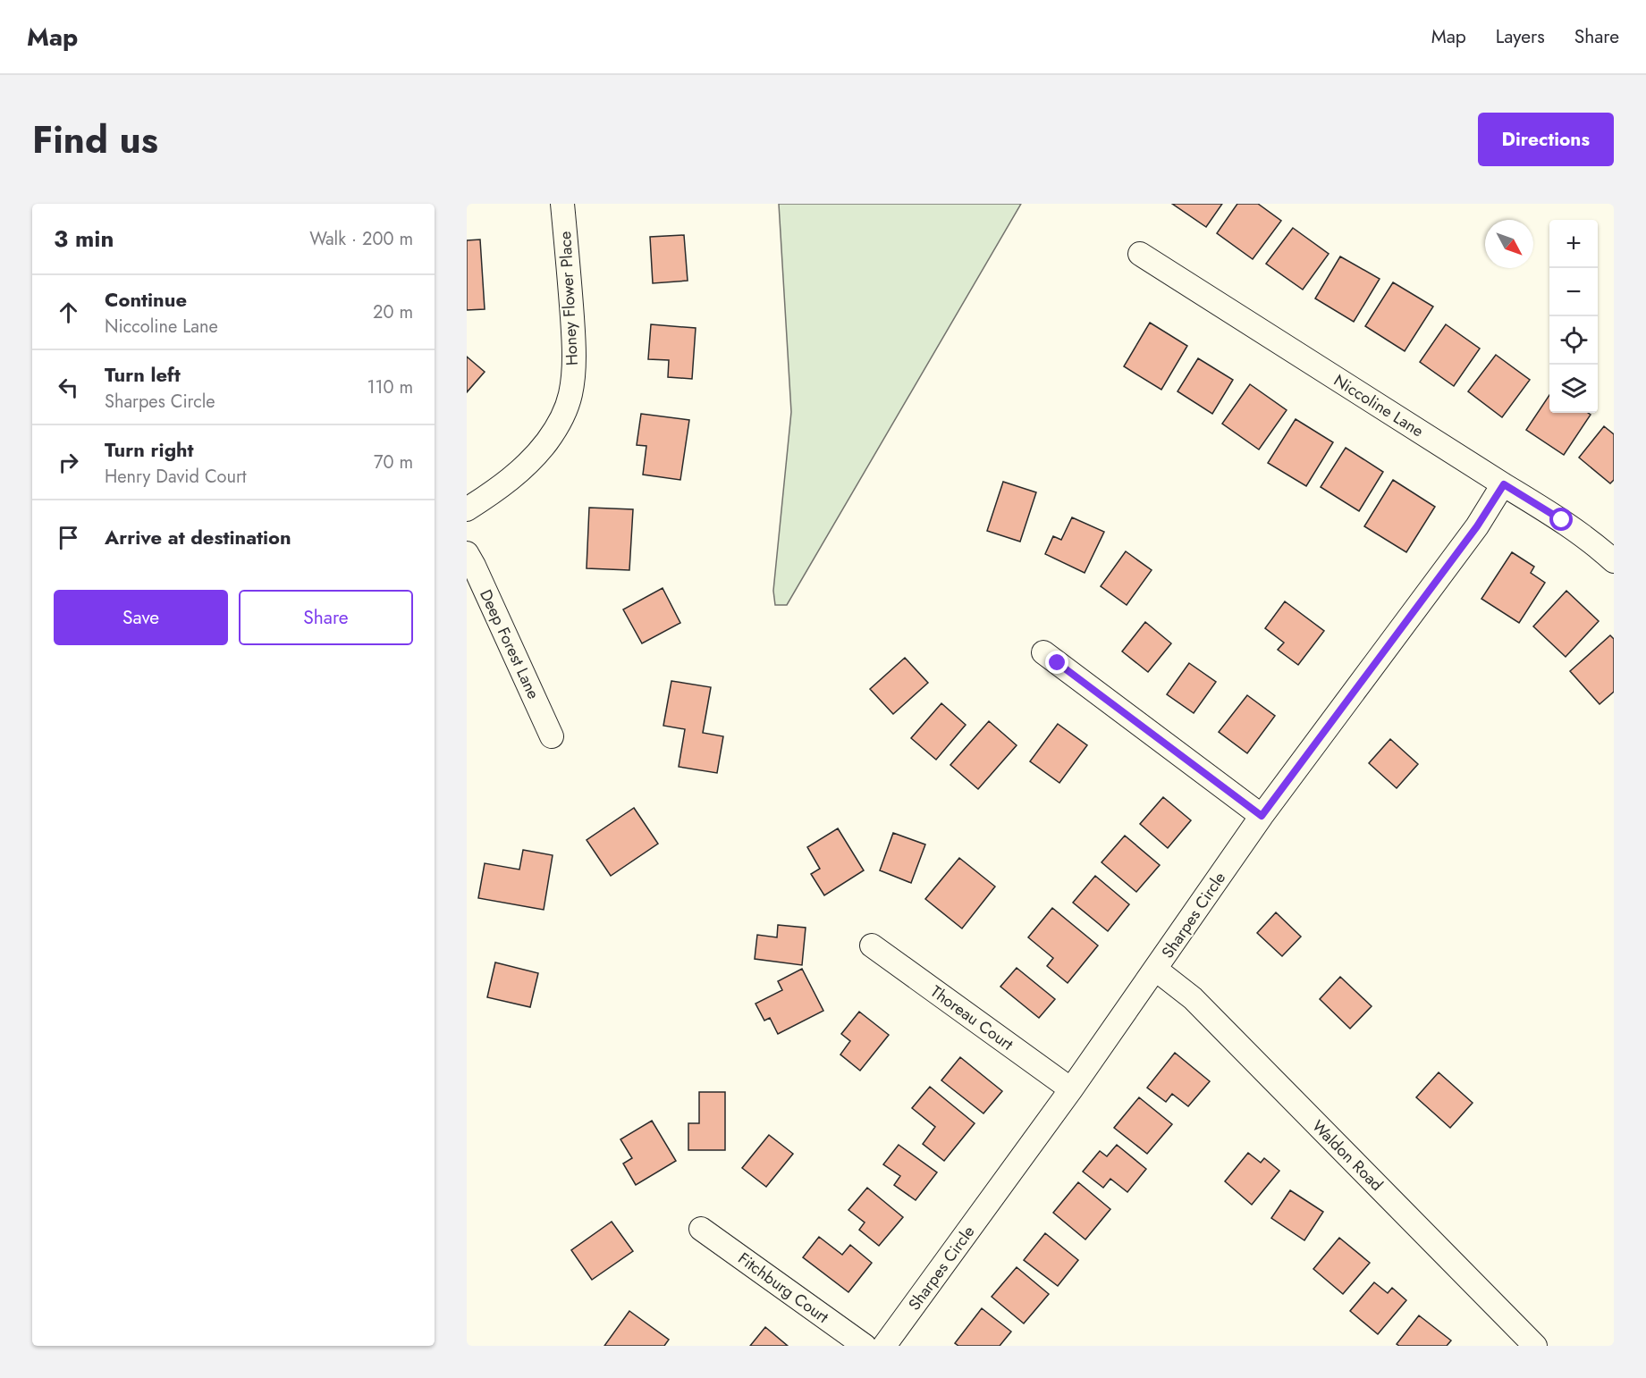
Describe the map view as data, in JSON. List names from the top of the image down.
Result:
{
  "streets": {
    "street": [
      "Honey Flower Place",
      "Niccoline Lane",
      "Deep Forest Lane",
      "Sharpes Circle",
      "Thoreau Court",
      "Waldon Road",
      "Fitchburg Court"
    ]
  },
  "crossings": [
    ["Niccoline Lane", "Sharpes Circle"],
    ["Sharpes Circle", "Thoreau Court"],
    ["Sharpes Circle", "Waldon Road"]
  ],
  "north": "bottom right",
  "page": {
    "header": "Map",
    "nav": ["Map", "Layers", "Share"],
    "title": "Find us",
    "buttons": [
      "Directions",
      ["Save", "Share"]
    ],
    "heading": ["3 min", "Walk · 200 m"],
    "map_buttons": ["+", "−"],
    "list": [
      ["Continue", "Niccoline Lane", "20 m"],
      ["Turn left", "Sharpes Circle", "110 m"],
      ["Turn right", "Henry David Court", "70 m"],
      "Arrive at destination"
    ]
  }
}
